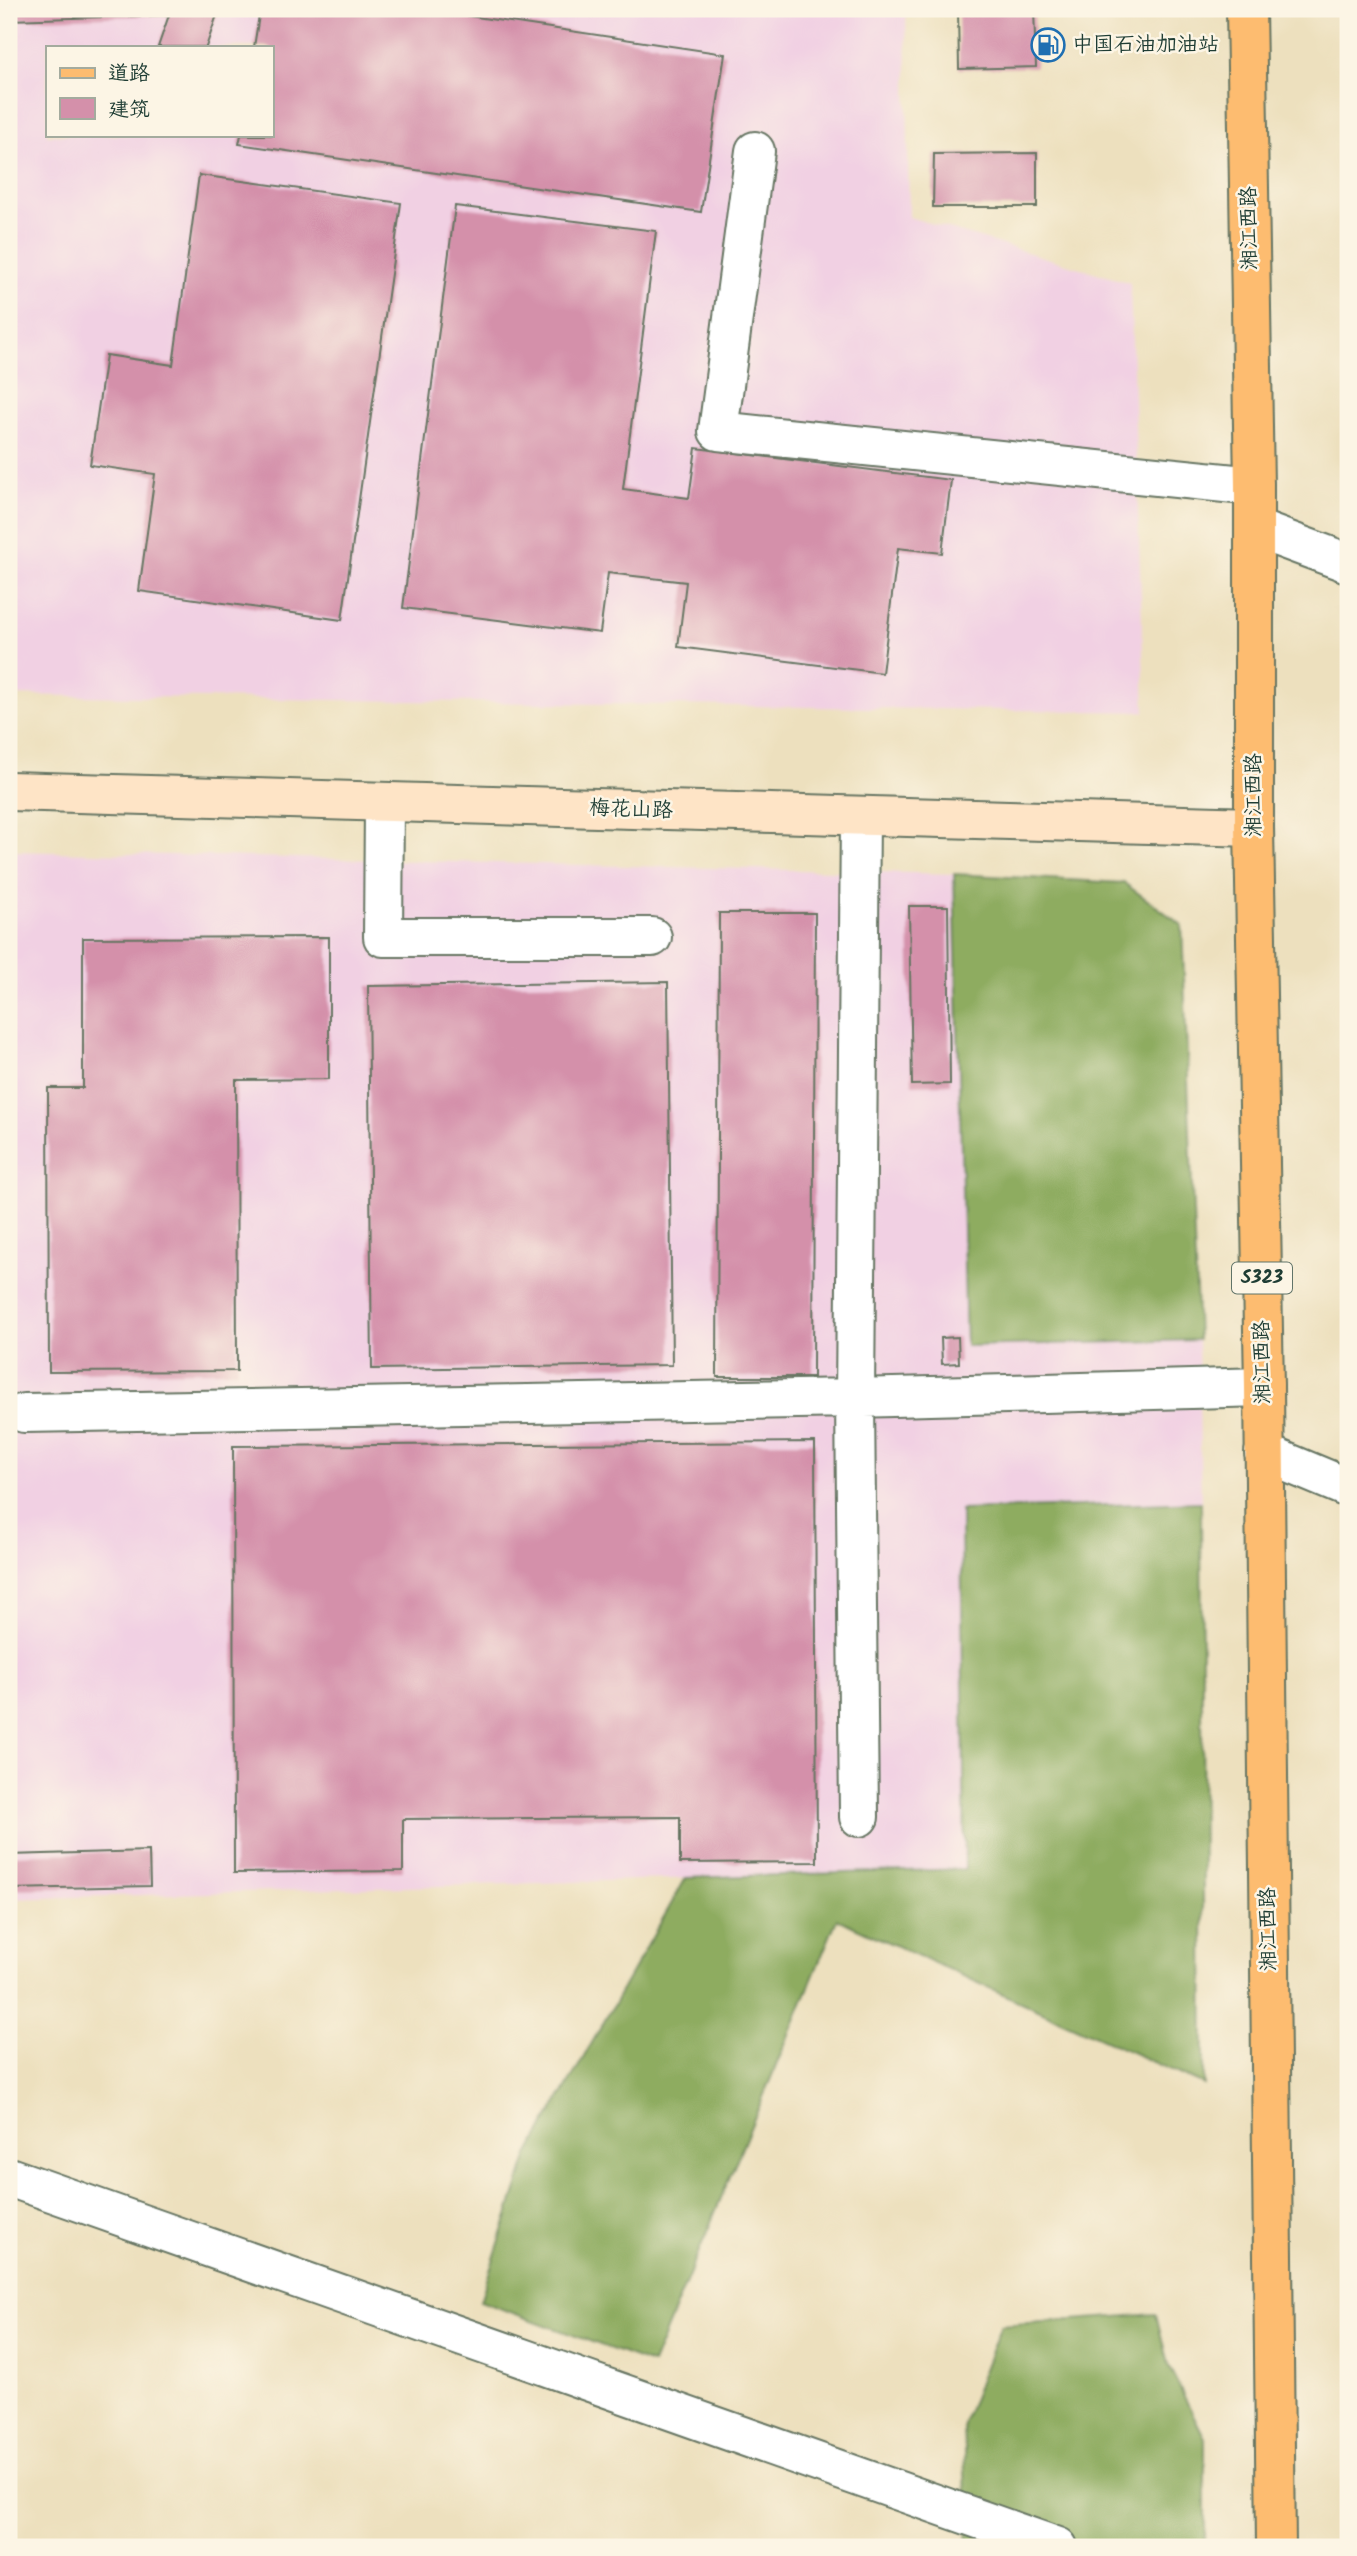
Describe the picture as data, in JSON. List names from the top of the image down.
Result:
{
  "streets": {
    "main road": ["湘江西路", "S323"],
    "street": ["梅花山路"]
  },
  "crossings": [
    ["湘江西路", "梅花山路"]
  ],
  "places": {
    "fuel station": ["中国石油加油站"]
  },
  "legend": ["道路", "建筑"]
}
